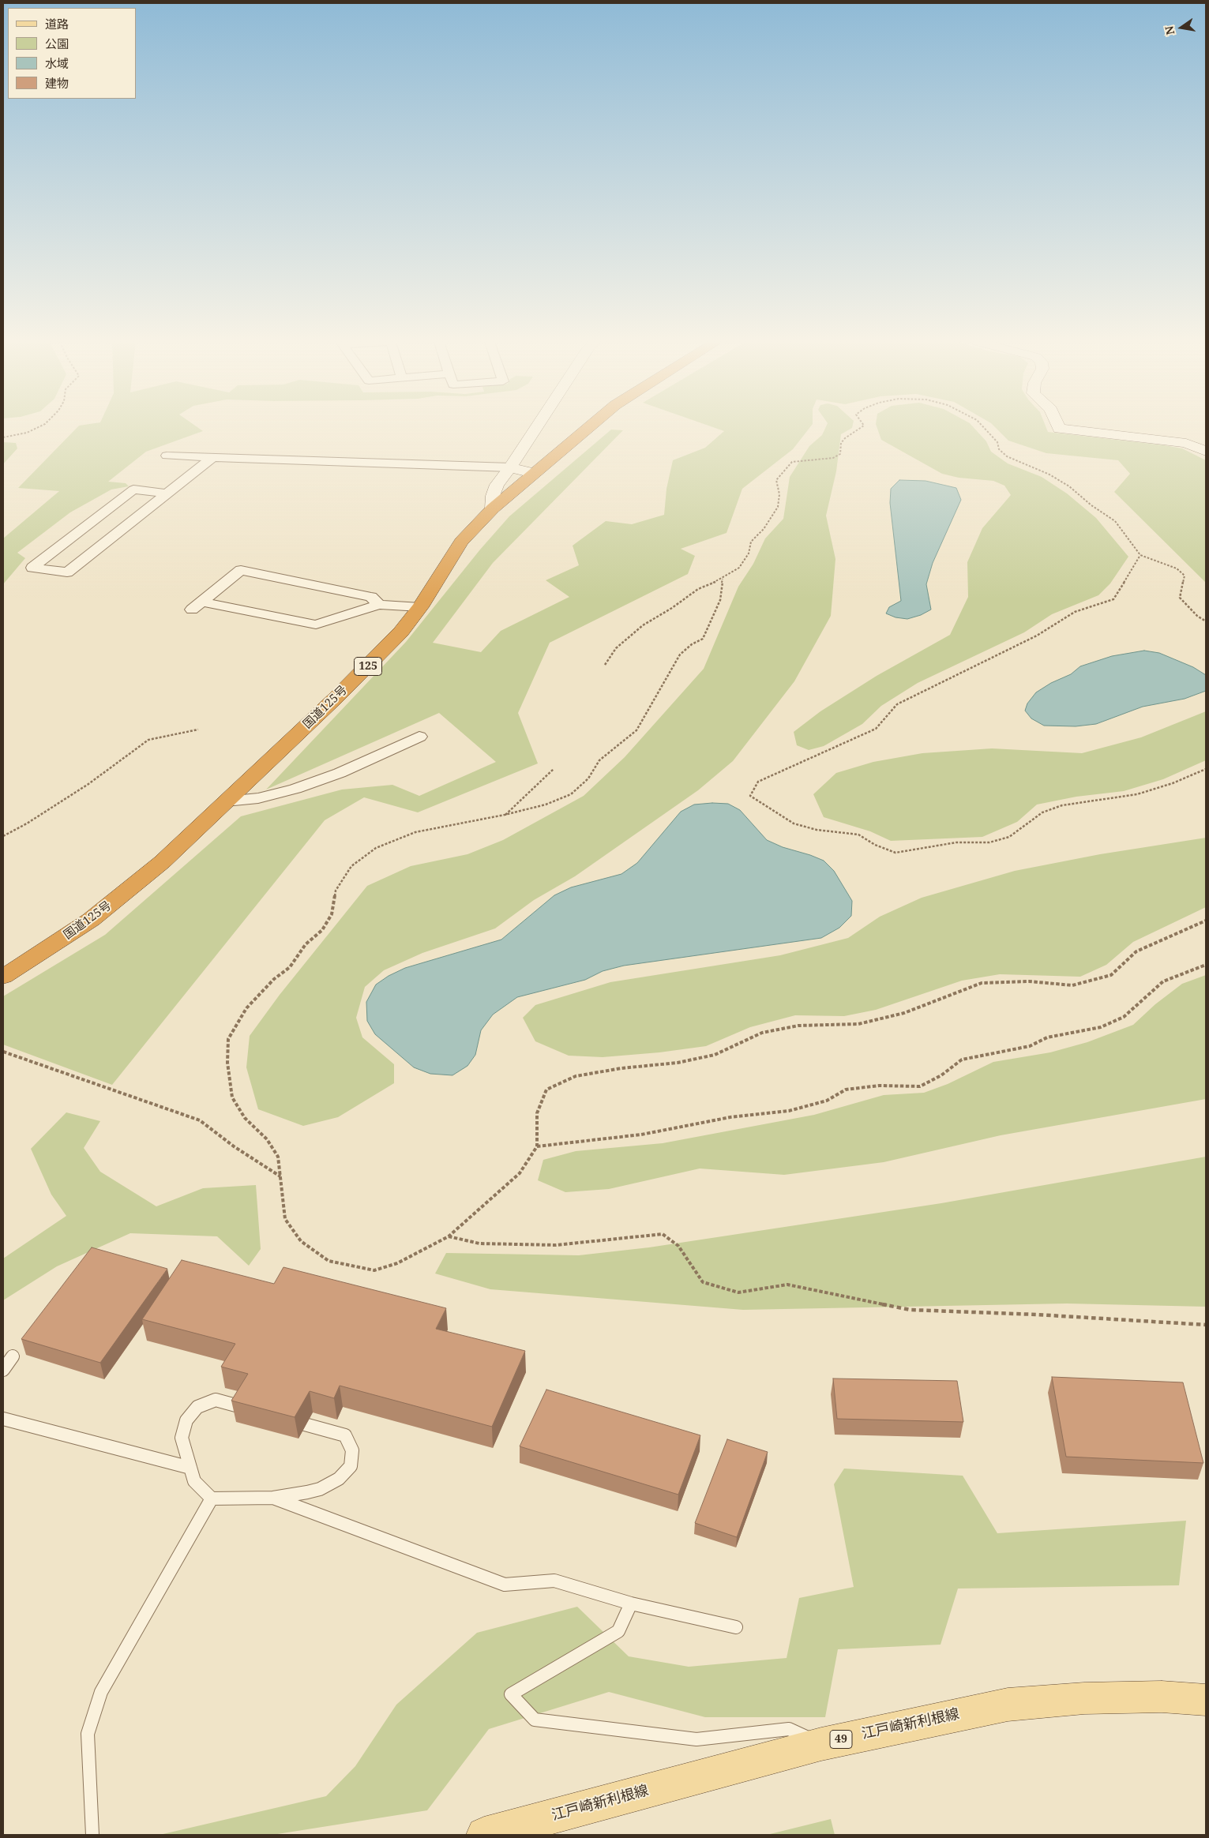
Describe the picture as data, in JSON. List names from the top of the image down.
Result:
{
  "streets": {
    "highway": ["125", "国道125号"],
    "main road": ["江戸崎新利根線", "49"]
  },
  "legend": [
    "道路",
    "公園",
    "水域",
    "建物"
  ],
  "north": "left"
}
